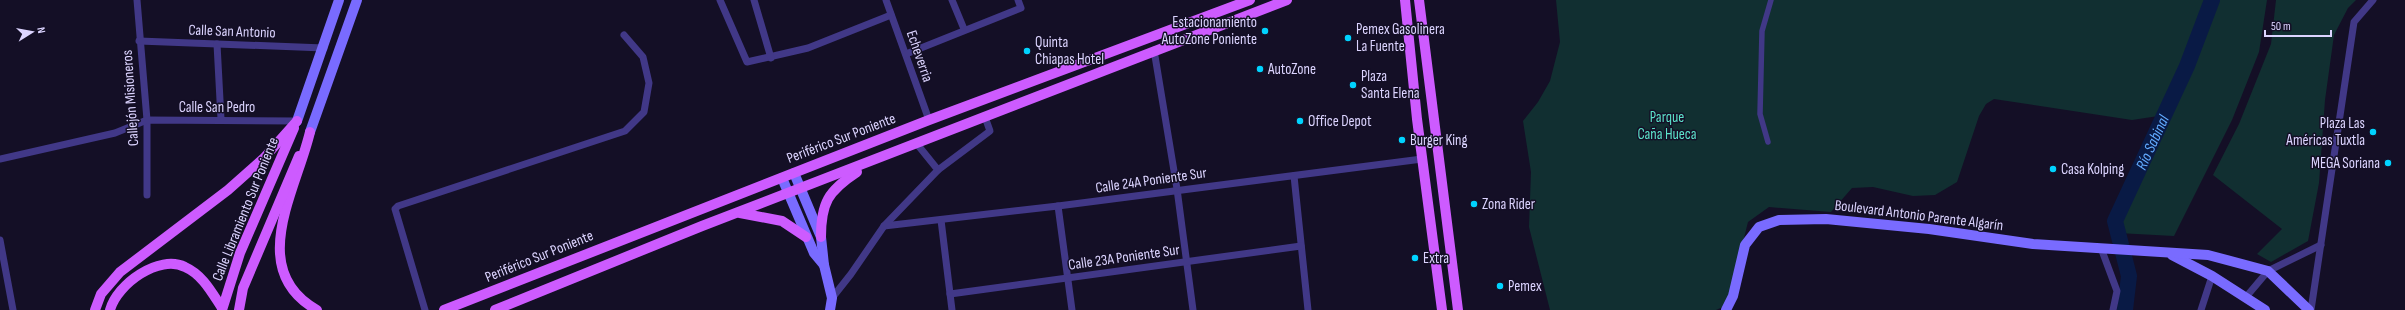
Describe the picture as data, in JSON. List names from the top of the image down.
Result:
{
  "streets": {
    "main road": ["Periférico Sur Poniente", "Calle Libramiento Sur Poniente", "Boulevard Antonio Parente Algarín"],
    "street": [
      "Calle San Antonio",
      "Echeverria",
      "Callejón Misioneros",
      "Calle San Pedro",
      "Calle 24A Poniente Sur",
      "Calle 23A Poniente Sur"
    ]
  },
  "crossings": [
    ["Calle San Antonio", "Callejón Misioneros"],
    ["Echeverria", "Periférico Sur Poniente"],
    ["Callejón Misioneros", "Calle San Pedro"],
    ["Calle San Pedro", "Calle Libramiento Sur Poniente"]
  ],
  "water": ["Río Sabinal"],
  "parks": ["Parque Caña Hueca"],
  "places": [
    "Estacionamiento AutoZone Poniente",
    "Pemex Gasolinera La Fuente",
    "Quinta Chiapas Hotel",
    "AutoZone",
    "Plaza Santa Elena",
    "Office Depot",
    "Plaza Las Américas Tuxtla",
    "Burger King",
    "MEGA Soriana",
    "Casa Kolping",
    "Zona Rider",
    "Extra",
    "Pemex"
  ],
  "scale_bar": "50 m",
  "north": "right"
}
